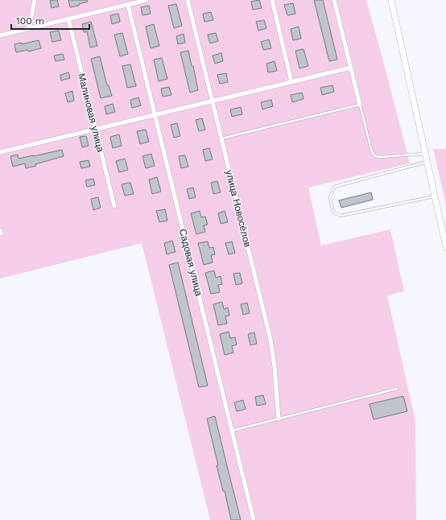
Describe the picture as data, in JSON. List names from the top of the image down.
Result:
{
  "streets": {
    "street": ["Малиновая улица", "улица Новосёлов", "Садовая улица"]
  },
  "scale_bar": "100 m"
}
